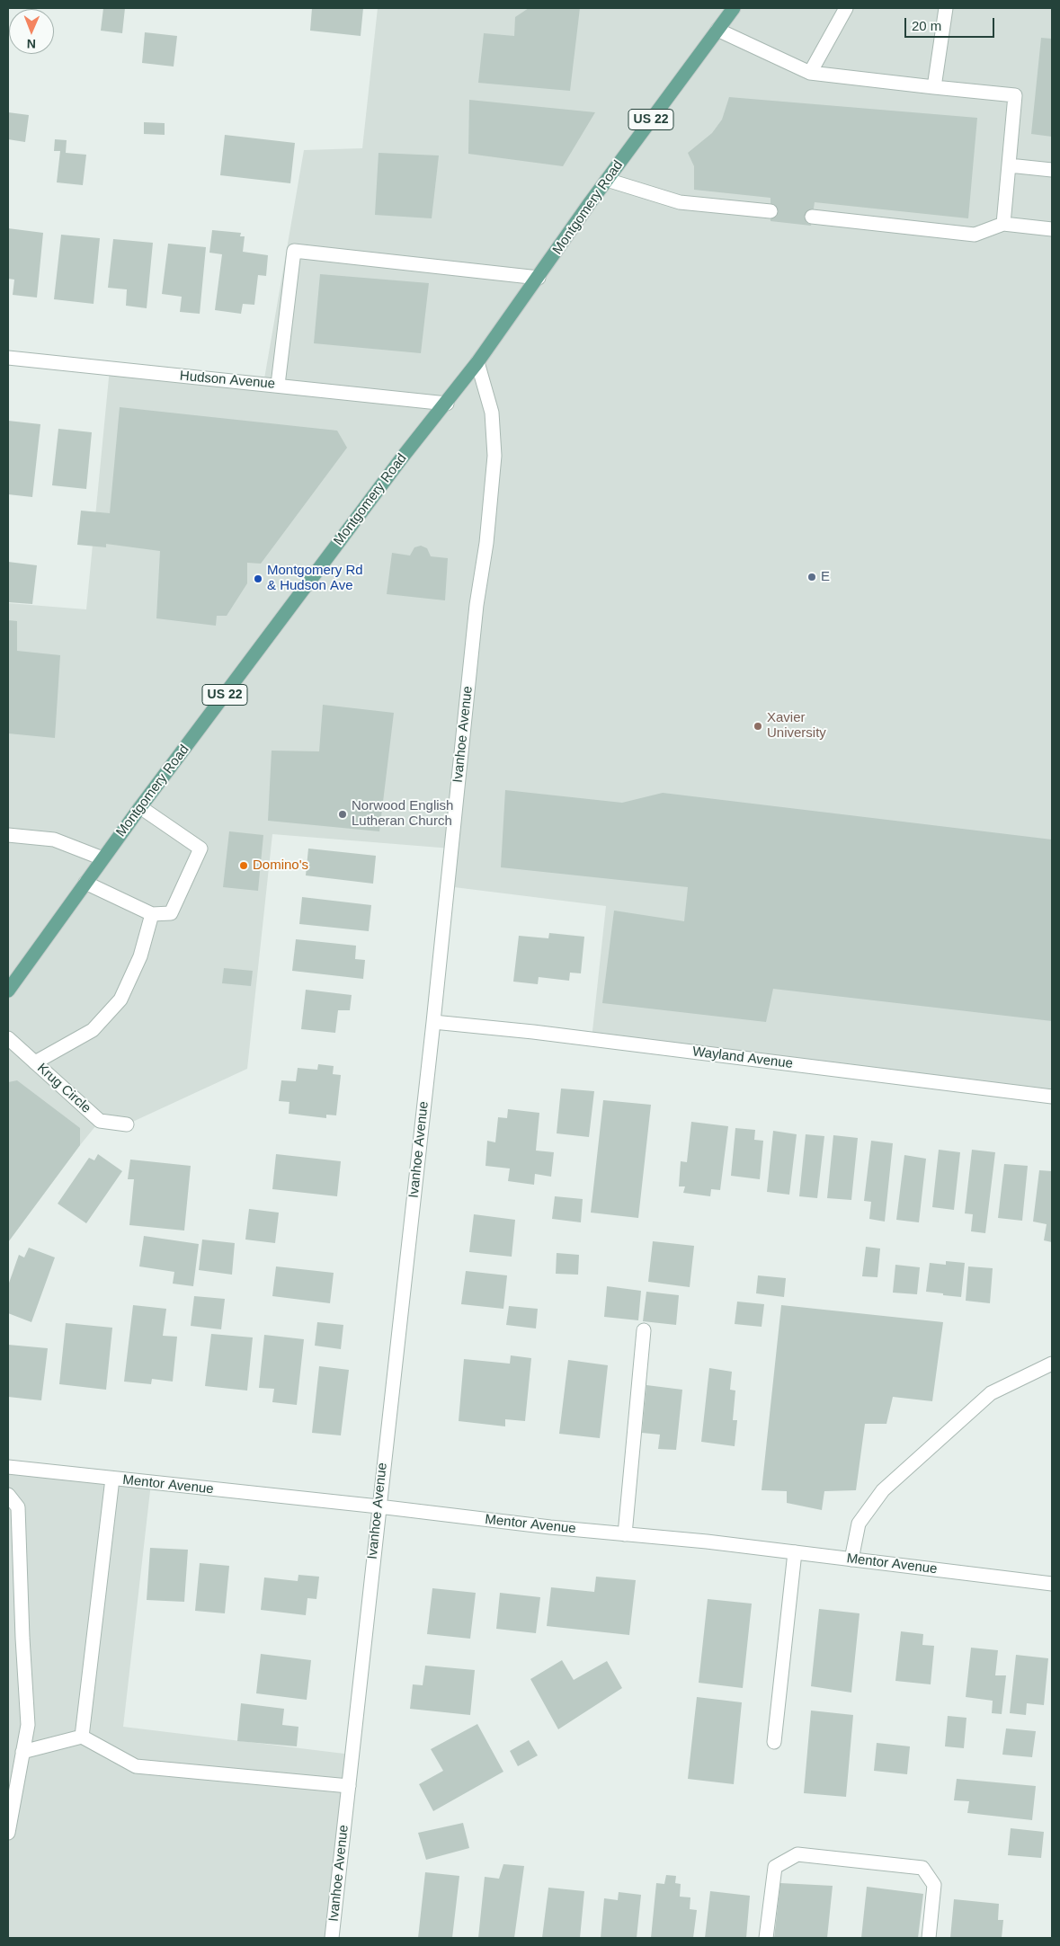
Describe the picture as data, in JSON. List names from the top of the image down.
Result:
{
  "streets": {
    "main road": ["US 22", "Montgomery Road"],
    "street": [
      "Hudson Avenue",
      "Ivanhoe Avenue",
      "Wayland Avenue",
      "Krug Circle",
      "Mentor Avenue"
    ]
  },
  "crossings": [
    ["Montgomery Road", "Hudson Avenue"],
    ["Montgomery Road", "Ivanhoe Avenue"],
    ["Ivanhoe Avenue", "Wayland Avenue"],
    ["Ivanhoe Avenue", "Mentor Avenue"]
  ],
  "places": [
    "E",
    "Montgomery Rd & Hudson Ave",
    "Xavier University",
    "Norwood English Lutheran Church",
    "Domino's"
  ],
  "scale_bar": "20 m",
  "north": "bottom"
}
